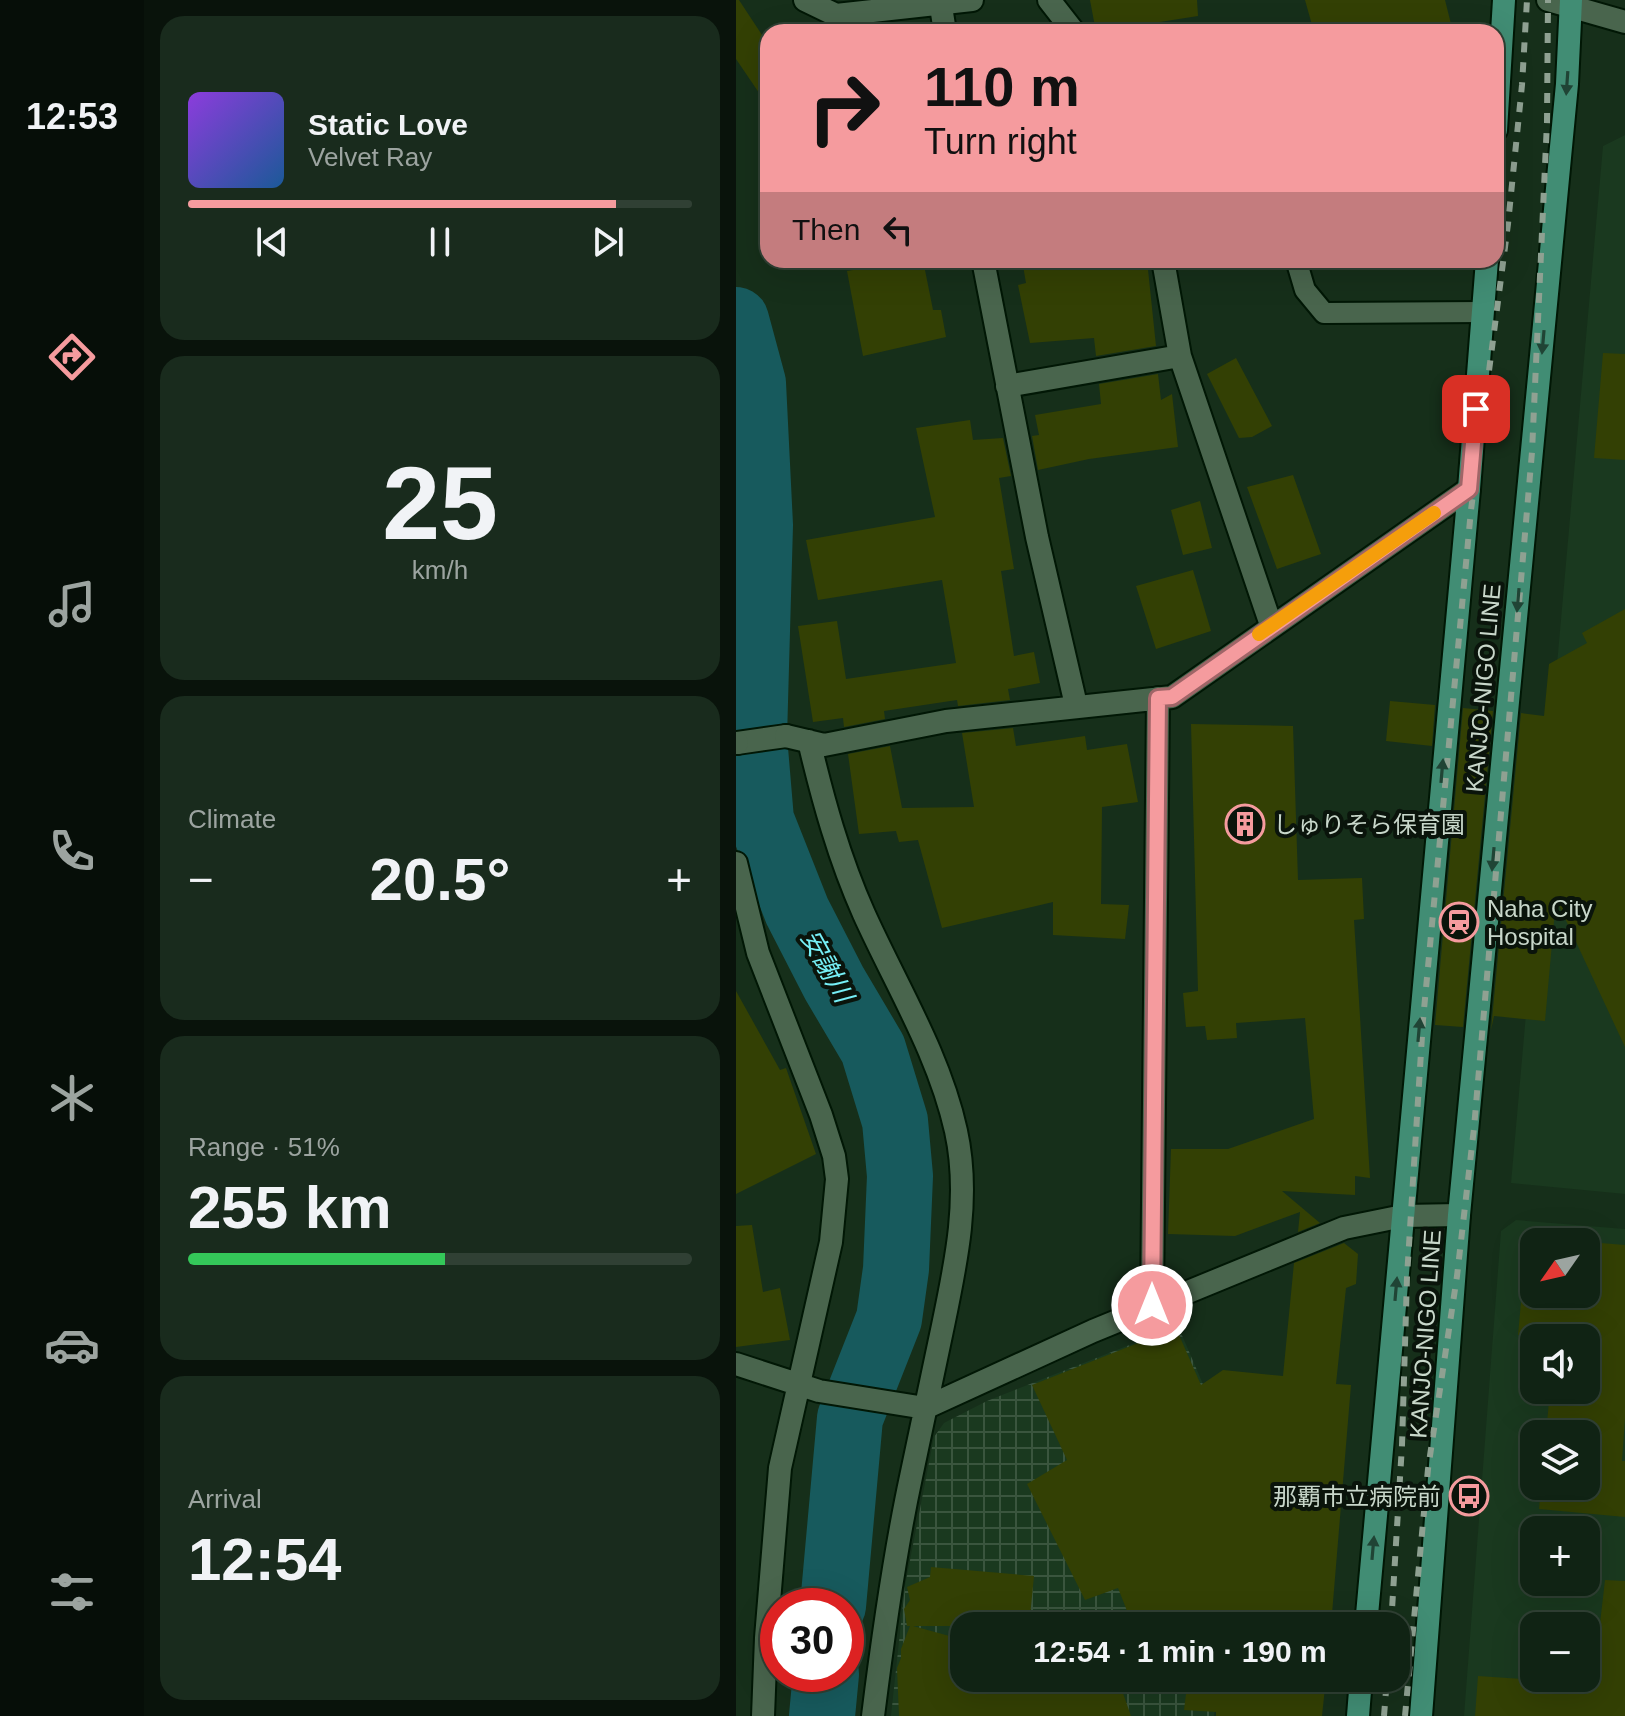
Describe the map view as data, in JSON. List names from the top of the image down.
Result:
{
  "streets": {
    "main road": ["KANJO-NIGO LINE"]
  },
  "water": ["安謝川"],
  "places": {
    "building": ["しゅりそら保育園"],
    "station": ["Naha City Hospital"],
    "bus stop": ["那覇市立病院前"]
  },
  "north": "bottom left",
  "page": {
    "tabs": "12:53",
    "turn": ["110 m", "Turn right"],
    "song": ["Static Love", "Velvet Ray"],
    "then": "Then",
    "tile": [
      ["25", "km/h"],
      "Climate",
      ["Range · 51%", "255 km"],
      ["Arrival", "12:54"]
    ],
    "heat": ["−", "20.5°", "+"],
    "map_buttons": ["+", "−"],
    "limit": "30",
    "trip": "12:54 · 1 min · 190 m"
  }
}
